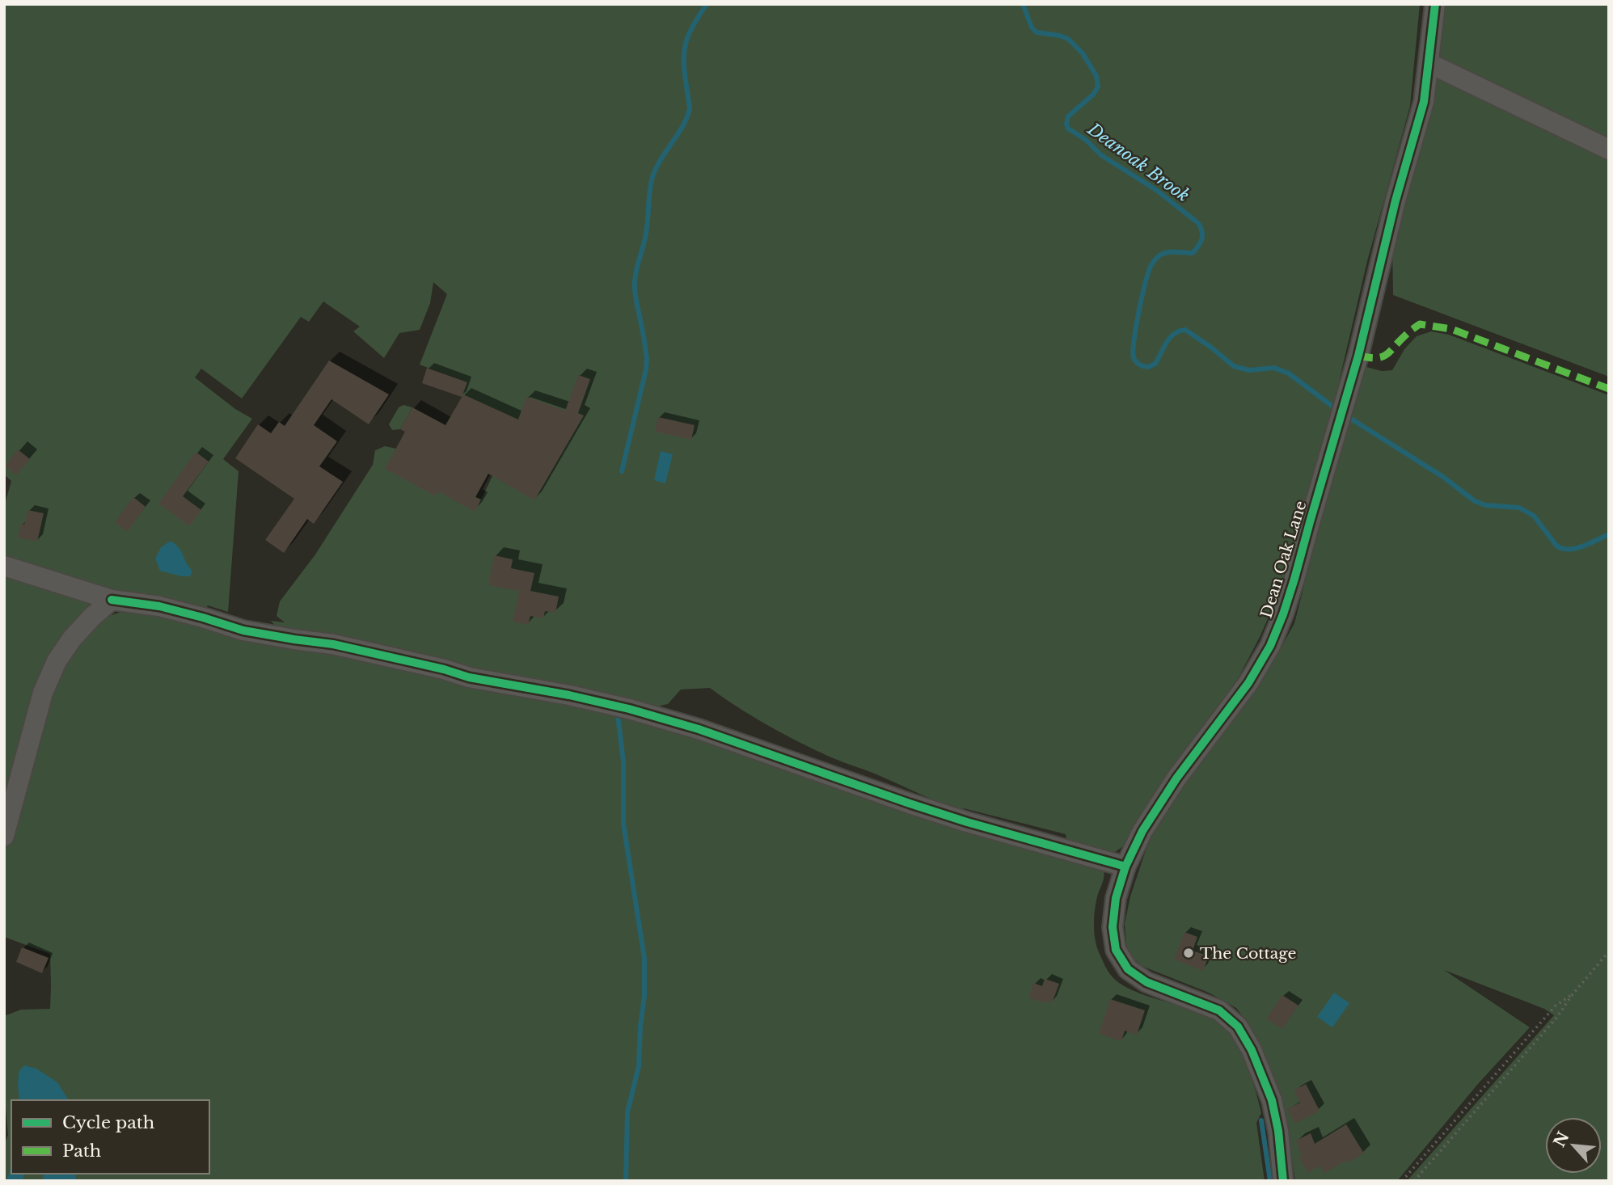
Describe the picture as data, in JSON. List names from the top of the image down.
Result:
{
  "streets": {
    "street": ["Dean Oak Lane"]
  },
  "water": ["Deanoak Brook"],
  "places": ["The Cottage"],
  "legend": ["Cycle path", "Path"],
  "north": "top left"
}
